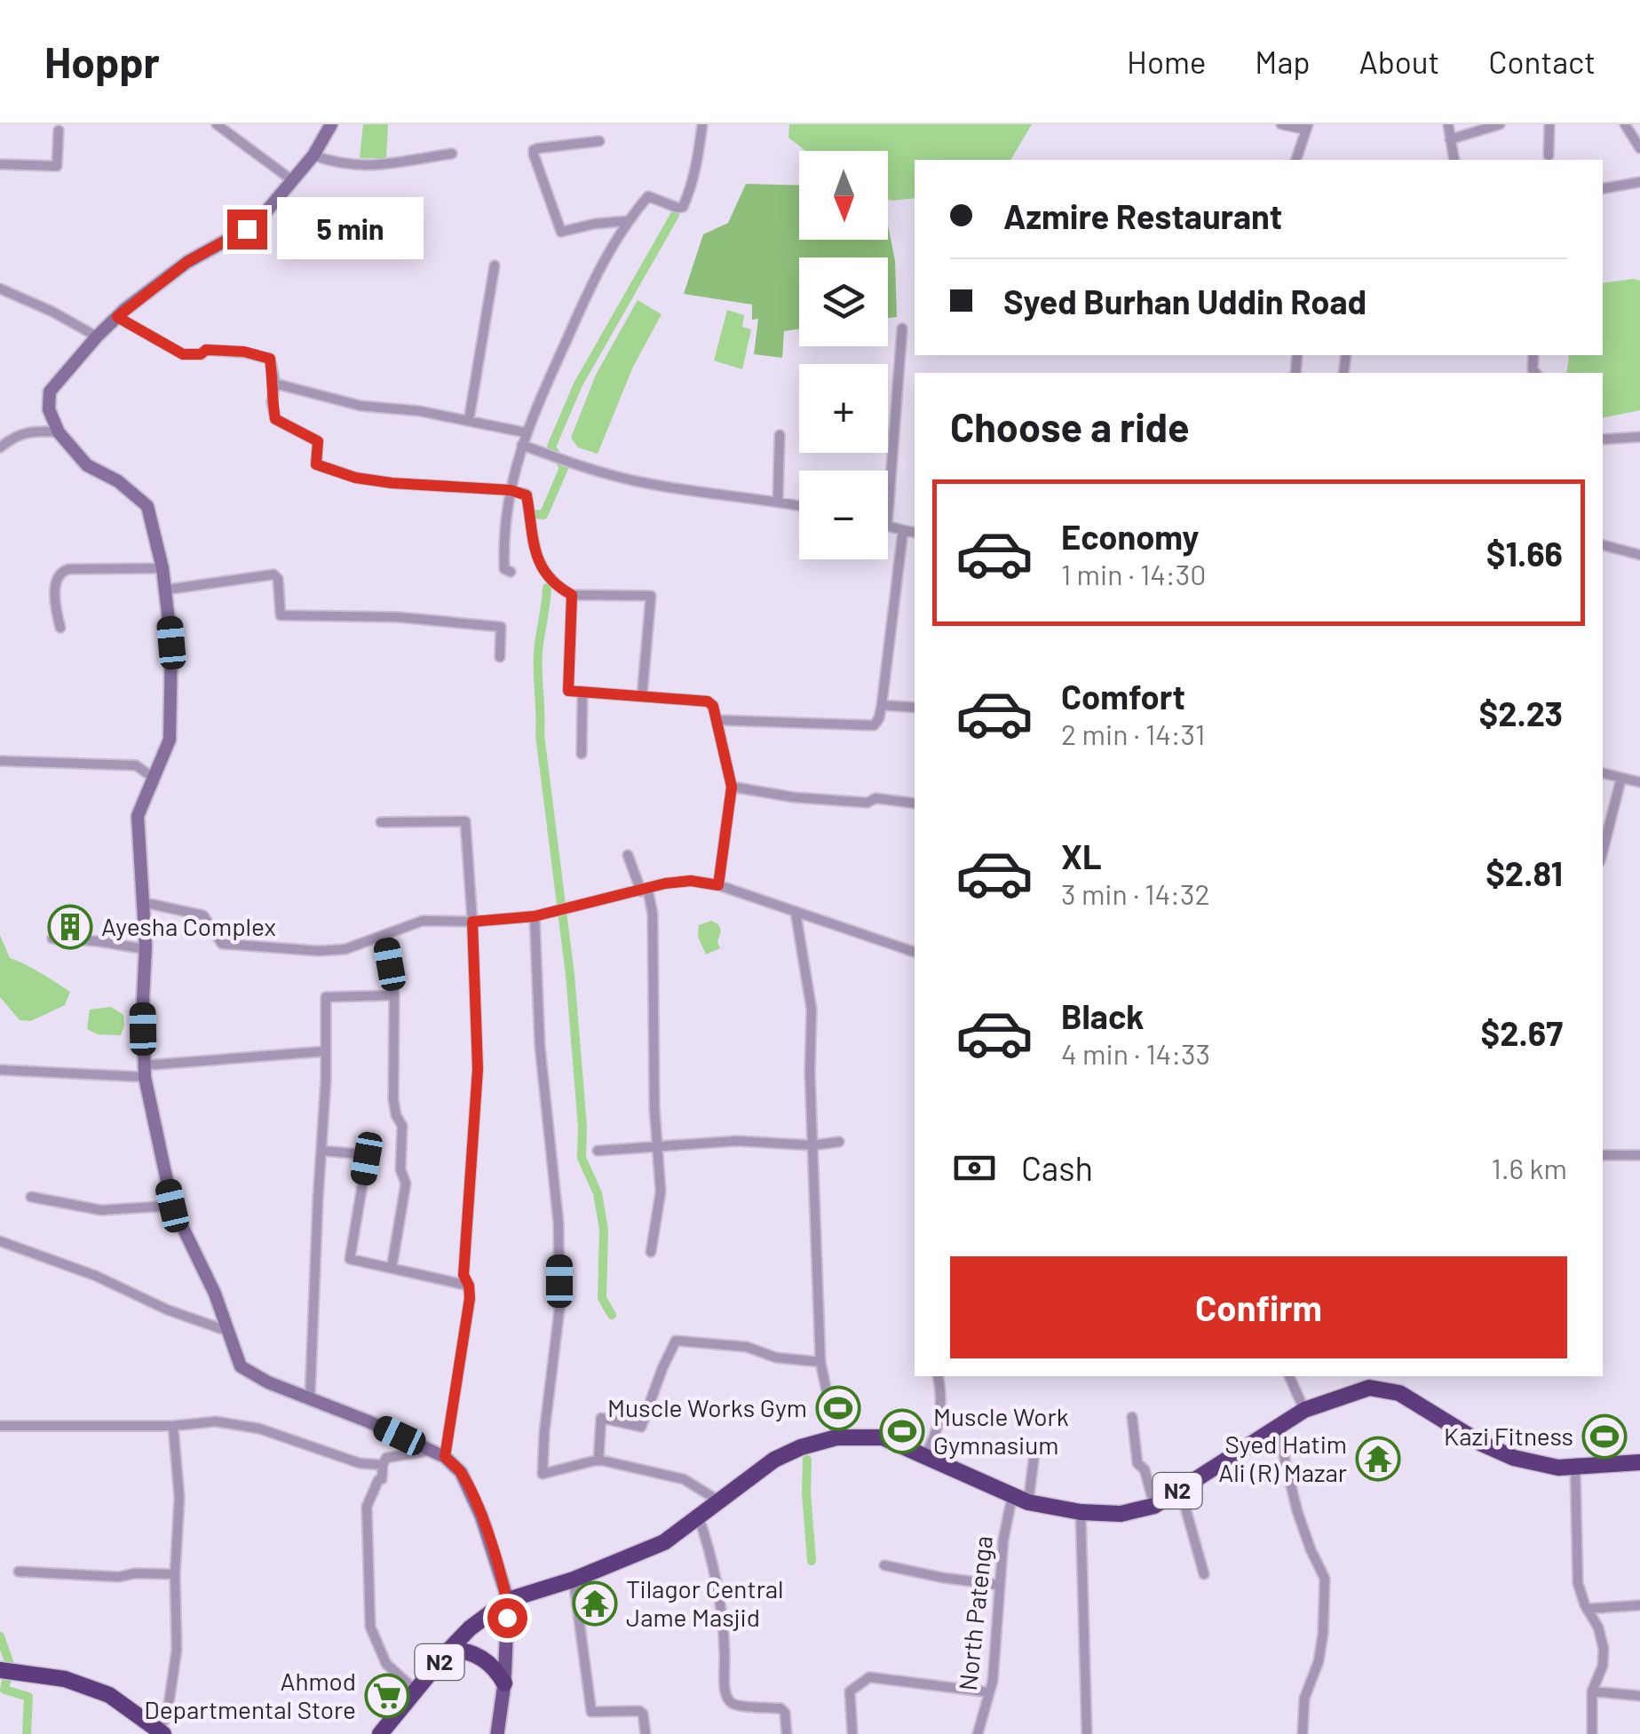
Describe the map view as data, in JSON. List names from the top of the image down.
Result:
{
  "streets": {
    "highway": ["N2"],
    "street": ["North Patenga"]
  },
  "crossings": [
    ["N2", "North Patenga"]
  ],
  "places": {
    "building": ["Ayesha Complex"],
    "sports": ["Muscle Works Gym", "Muscle Work Gymnasium", "Kazi Fitness"],
    "temple": ["Syed Hatim Ali (R) Mazar", "Tilagor Central Jame Masjid"],
    "supermarket": ["Ahmod Departmental Store"]
  },
  "north": "bottom",
  "page": {
    "header": "Hoppr",
    "nav": [
      "Home",
      "Map",
      "About",
      "Contact"
    ],
    "map_buttons": ["+", "−"],
    "banner": ["Azmire Restaurant", "Syed Burhan Uddin Road"],
    "bubble": "5 min",
    "heading": "Choose a ride",
    "list": [
      {
        "name": "Economy",
        "note": "1 min · 14:30",
        "value": "$1.66"
      },
      {
        "name": "Comfort",
        "note": "2 min · 14:31",
        "value": "$2.23"
      },
      {
        "name": "XL",
        "note": "3 min · 14:32",
        "value": "$2.81"
      },
      {
        "name": "Black",
        "note": "4 min · 14:33",
        "value": "$2.67"
      }
    ],
    "pay": ["Cash", "1.6 km"],
    "buttons": "Confirm"
  }
}
